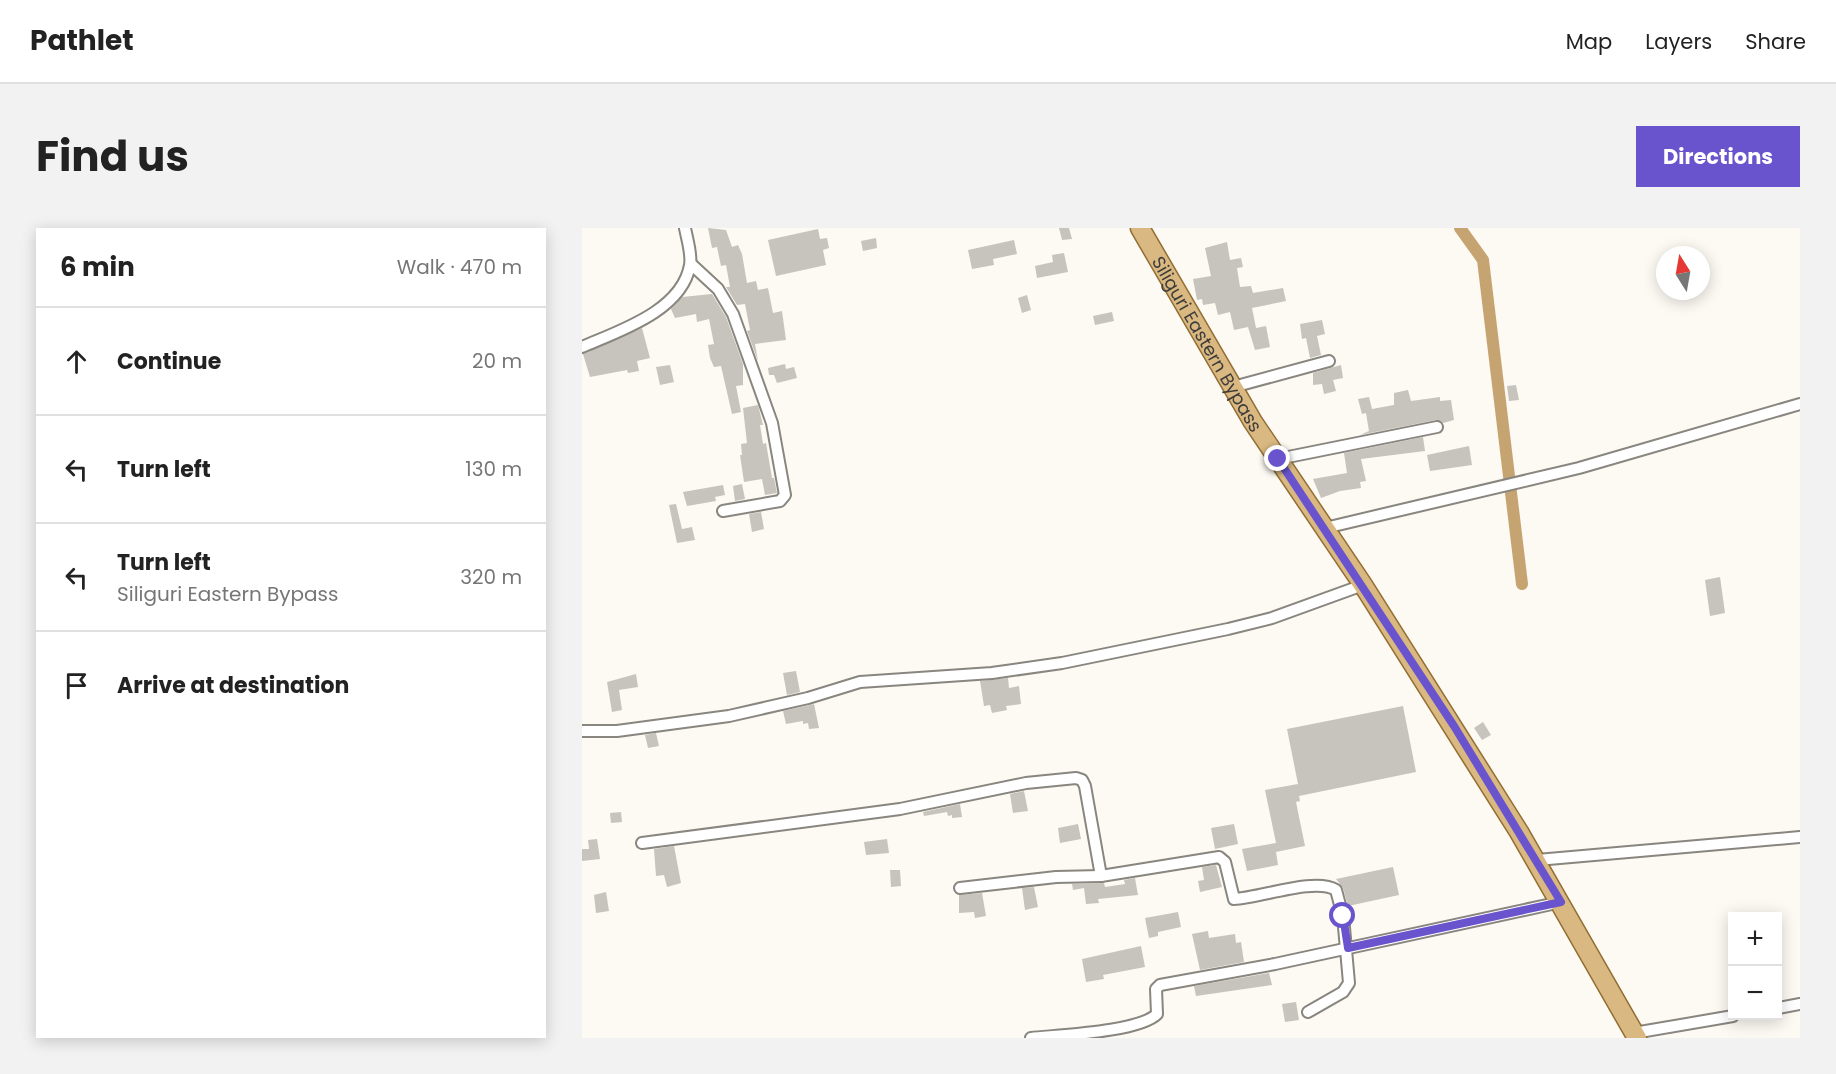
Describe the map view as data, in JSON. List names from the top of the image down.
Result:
{
  "streets": {
    "main road": ["Siliguri Eastern Bypass"]
  },
  "north": "top",
  "page": {
    "header": "Pathlet",
    "nav": ["Map", "Layers", "Share"],
    "title": "Find us",
    "buttons": "Directions",
    "heading": ["6 min", "Walk · 470 m"],
    "list": [
      ["Continue", "20 m"],
      ["Turn left", "130 m"],
      ["Turn left", "Siliguri Eastern Bypass", "320 m"],
      "Arrive at destination"
    ],
    "map_buttons": ["+", "−"]
  }
}
